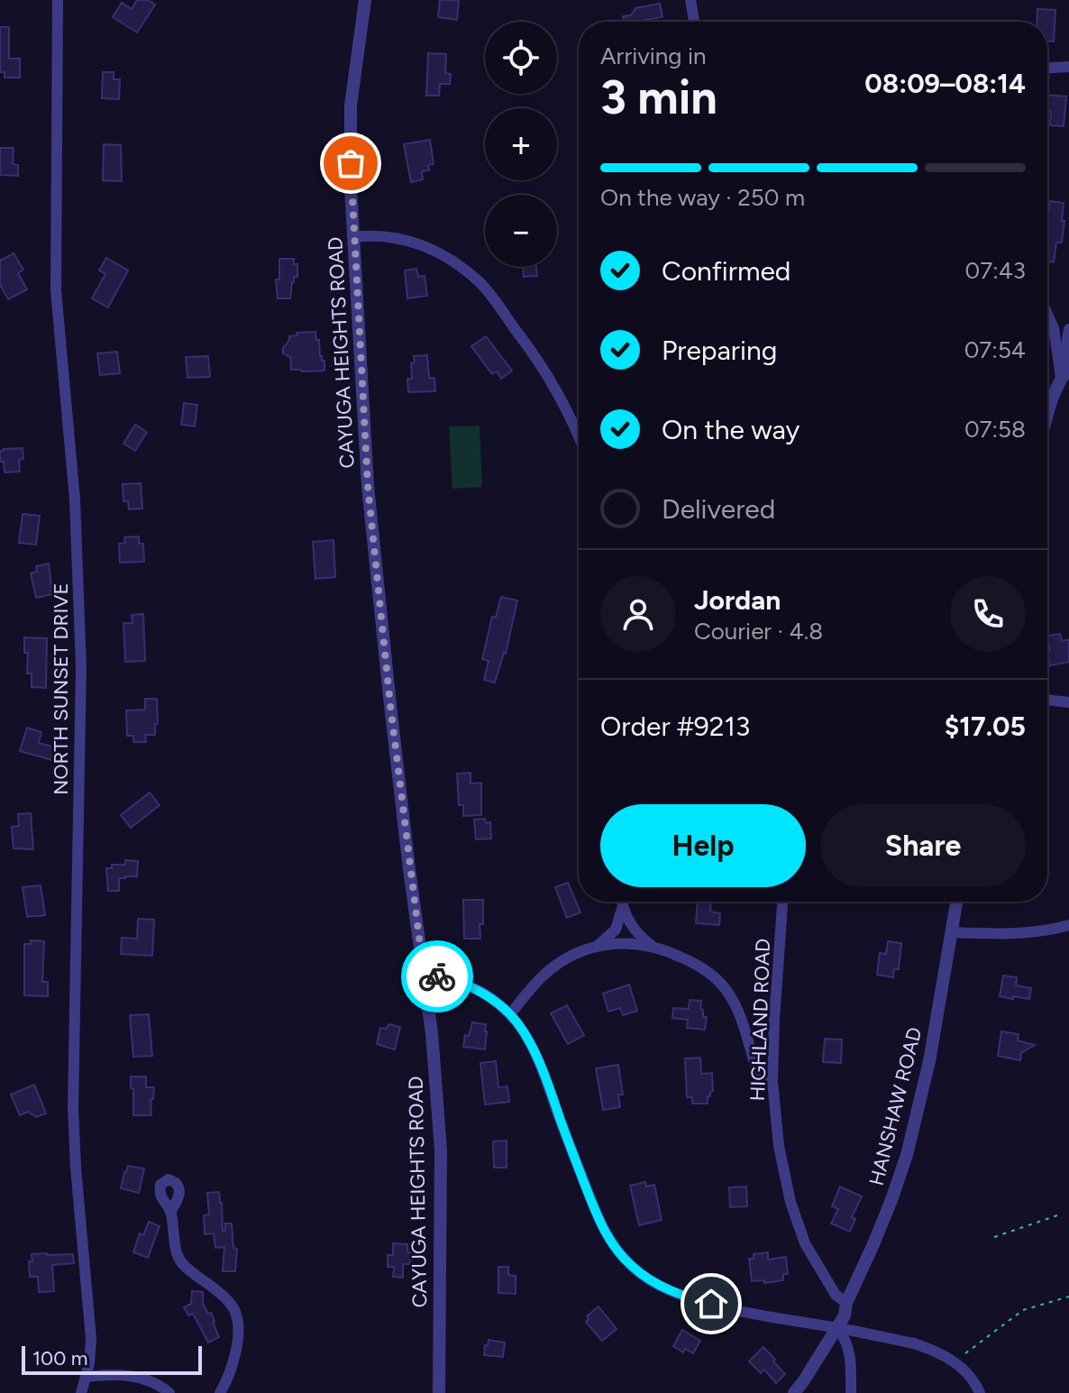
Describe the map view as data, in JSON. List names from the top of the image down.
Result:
{
  "streets": {
    "street": [
      "CAYUGA HEIGHTS ROAD",
      "NORTH SUNSET DRIVE",
      "HIGHLAND ROAD",
      "HANSHAW ROAD"
    ]
  },
  "crossings": [
    ["HIGHLAND ROAD", "HANSHAW ROAD"]
  ],
  "scale_bar": "100 m",
  "page": {
    "map_buttons": ["+", "−"],
    "heading": ["3 min", "Arriving in", "08:09–08:14"],
    "panel": [
      "Jordan",
      "Courier · 4.8",
      "Order #9213",
      "$17.05"
    ],
    "bar": "On the way · 250 m",
    "list": [
      ["Confirmed", "07:43"],
      ["Preparing", "07:54"],
      ["On the way", "07:58"],
      "Delivered"
    ],
    "buttons": ["Help", "Share"],
    "scale": "100 m"
  }
}
